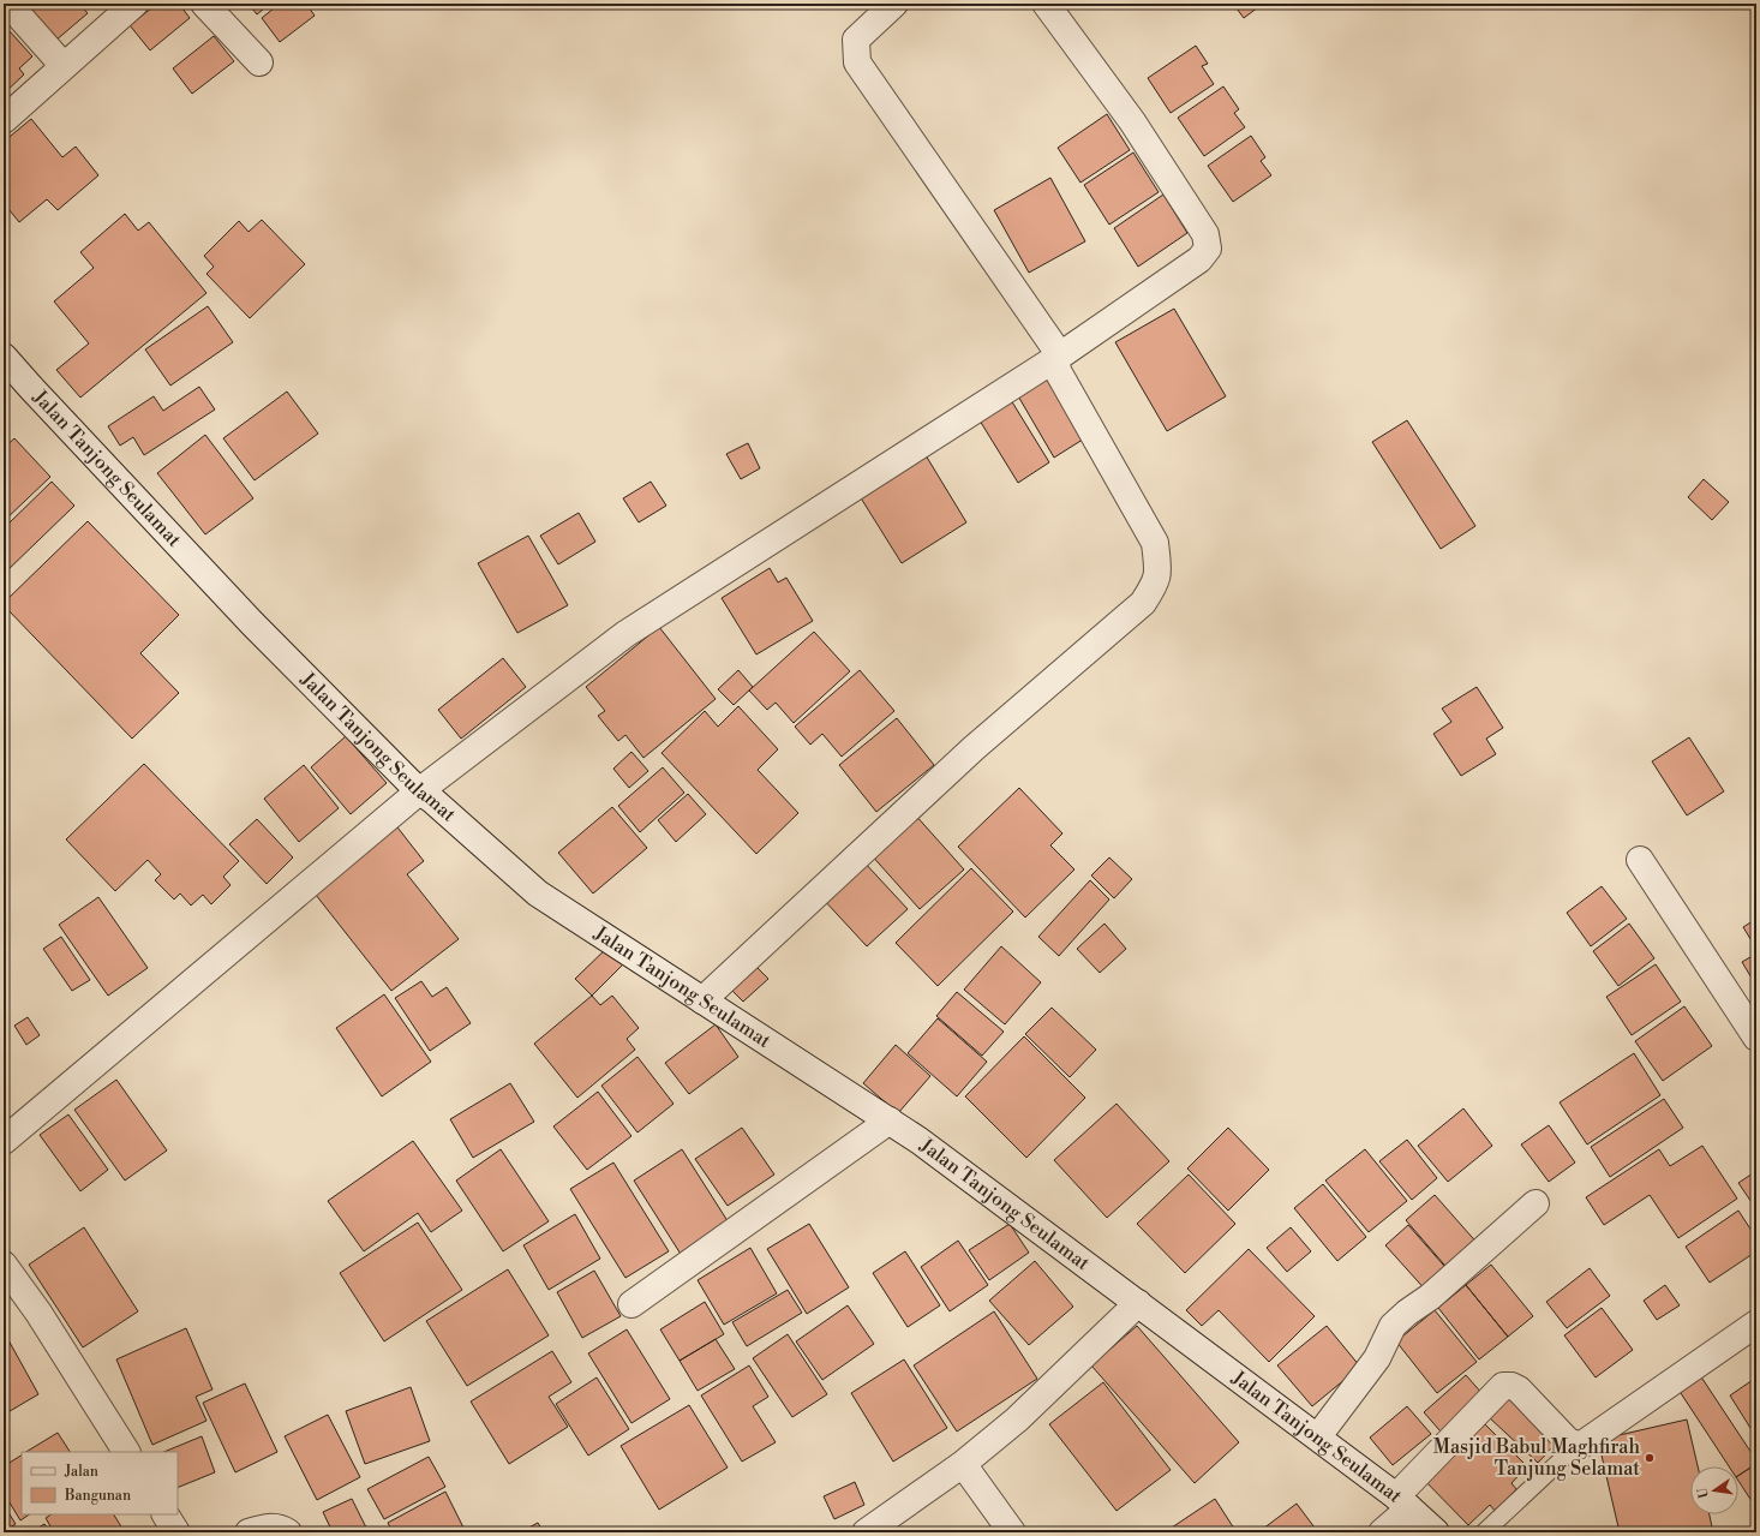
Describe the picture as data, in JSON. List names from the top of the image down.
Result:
{
  "streets": {
    "street": ["Jalan Tanjong Seulamat"]
  },
  "places": ["Masjid Babul Maghfirah Tanjung Selamat"],
  "legend": ["Jalan", "Bangunan"],
  "north": "left"
}
